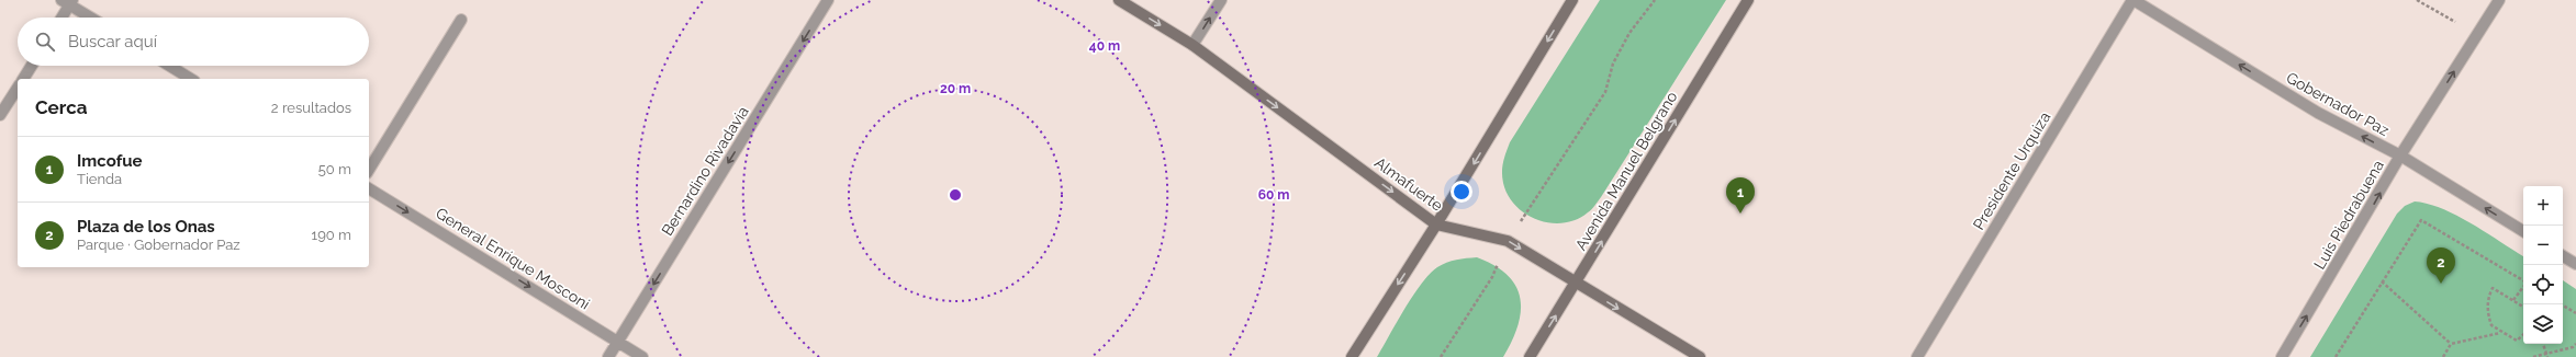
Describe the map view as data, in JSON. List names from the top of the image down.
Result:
{
  "streets": {
    "main road": ["Avenida Manuel Belgrano", "Almafuerte"],
    "street": [
      "Gobernador Paz",
      "Bernardino Rivadavia",
      "Presidente Urquiza",
      "Luis Piedrabuena",
      "General Enrique Mosconi"
    ]
  },
  "crossings": [
    ["Gobernador Paz", "Presidente Urquiza"],
    ["Gobernador Paz", "Luis Piedrabuena"],
    ["Bernardino Rivadavia", "General Enrique Mosconi"],
    ["Avenida Manuel Belgrano", "Almafuerte"]
  ],
  "one_way": [
    "Gobernador Paz",
    "Bernardino Rivadavia",
    "Avenida Manuel Belgrano",
    "Almafuerte",
    "Luis Piedrabuena",
    "General Enrique Mosconi"
  ],
  "page": {
    "search": "Buscar aquí",
    "heading": ["Cerca", "2 resultados"],
    "list": [
      {
        "mark": "1",
        "name": "Imcofue",
        "note": "Tienda",
        "value": "50 m"
      },
      {
        "mark": "2",
        "name": "Plaza de los Onas",
        "note": "Parque · Gobernador Paz",
        "value": "190 m"
      }
    ],
    "pins": ["1", "2"],
    "map_buttons": ["+", "−"]
  },
  "rings": ["40 m", "20 m", "60 m"]
}
